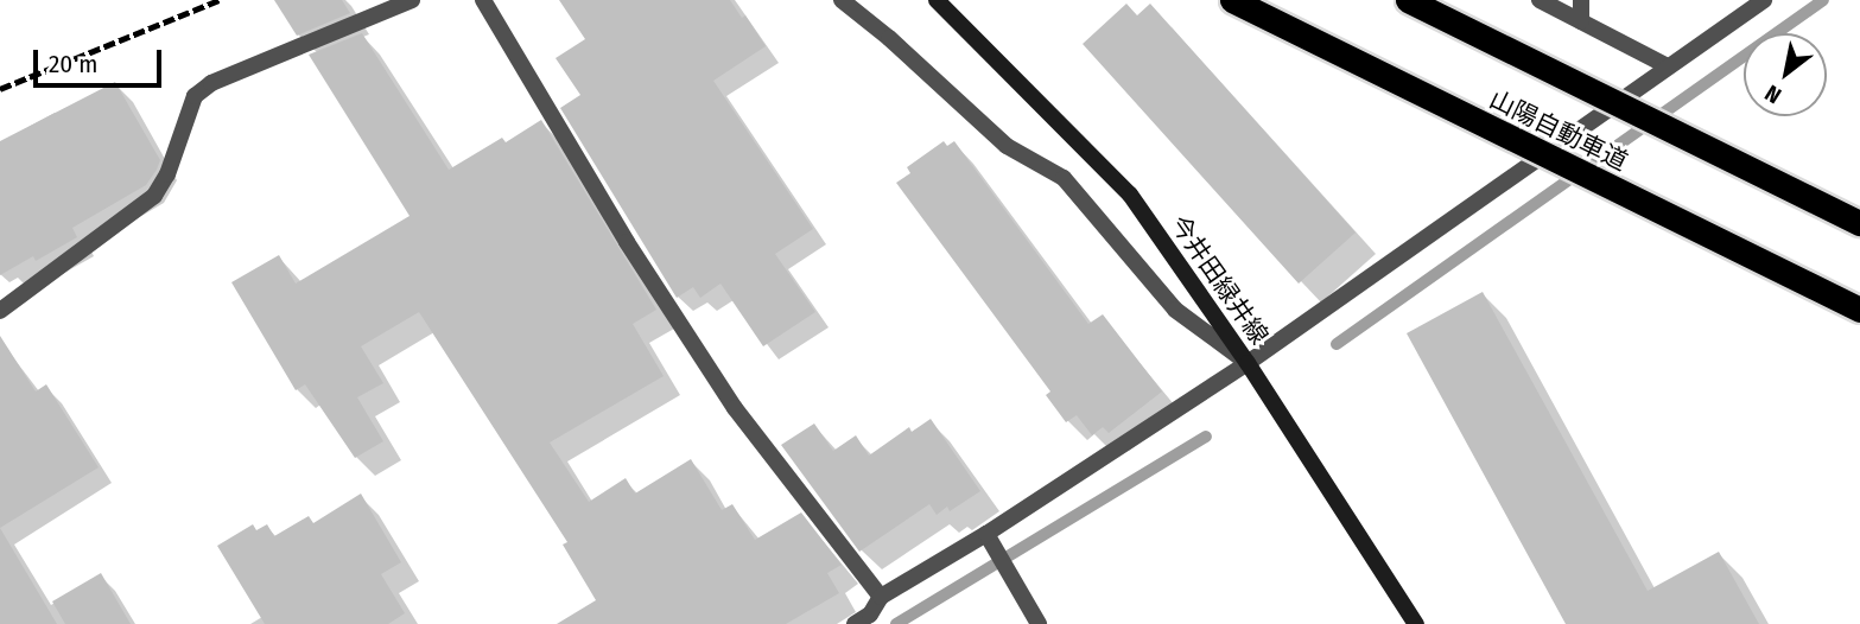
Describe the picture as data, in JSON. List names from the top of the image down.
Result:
{
  "streets": {
    "highway": ["山陽自動車道"],
    "main road": ["今井田緑井線"]
  },
  "scale_bar": "20 m",
  "north": "bottom left"
}
